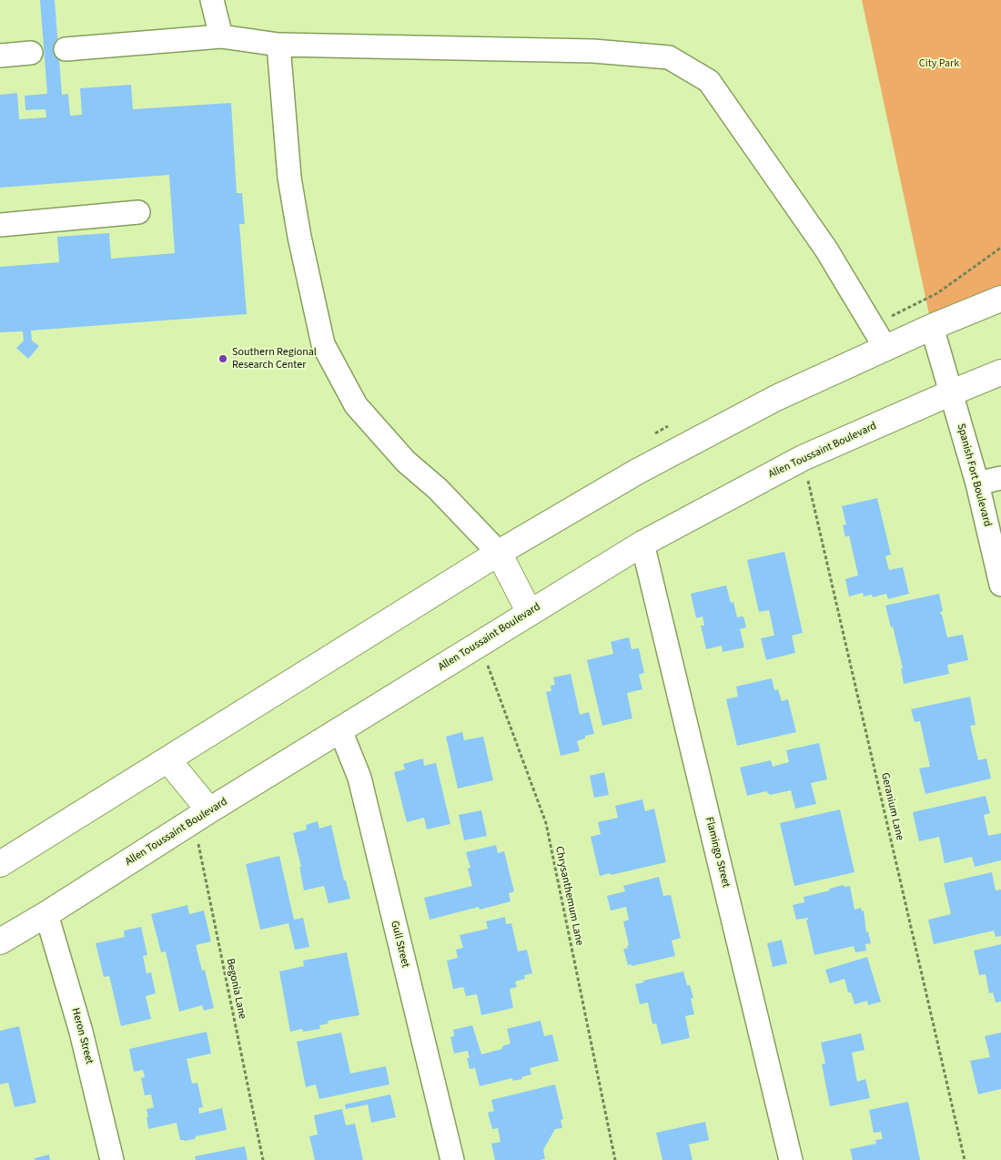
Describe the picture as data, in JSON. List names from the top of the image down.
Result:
{
  "streets": {
    "main road": ["Allen Toussaint Boulevard"],
    "street": [
      "Spanish Fort Boulevard",
      "Flamingo Street",
      "Gull Street",
      "Heron Street"
    ],
    "path": ["Geranium Lane", "Chrysanthemum Lane", "Begonia Lane"]
  },
  "crossings": [
    ["Allen Toussaint Boulevard", "Spanish Fort Boulevard"],
    ["Allen Toussaint Boulevard", "Geranium Lane"],
    ["Allen Toussaint Boulevard", "Flamingo Street"],
    ["Allen Toussaint Boulevard", "Chrysanthemum Lane"],
    ["Allen Toussaint Boulevard", "Gull Street"],
    ["Allen Toussaint Boulevard", "Begonia Lane"],
    ["Allen Toussaint Boulevard", "Heron Street"]
  ],
  "parks": ["City Park"],
  "places": ["Southern Regional Research Center"]
}
